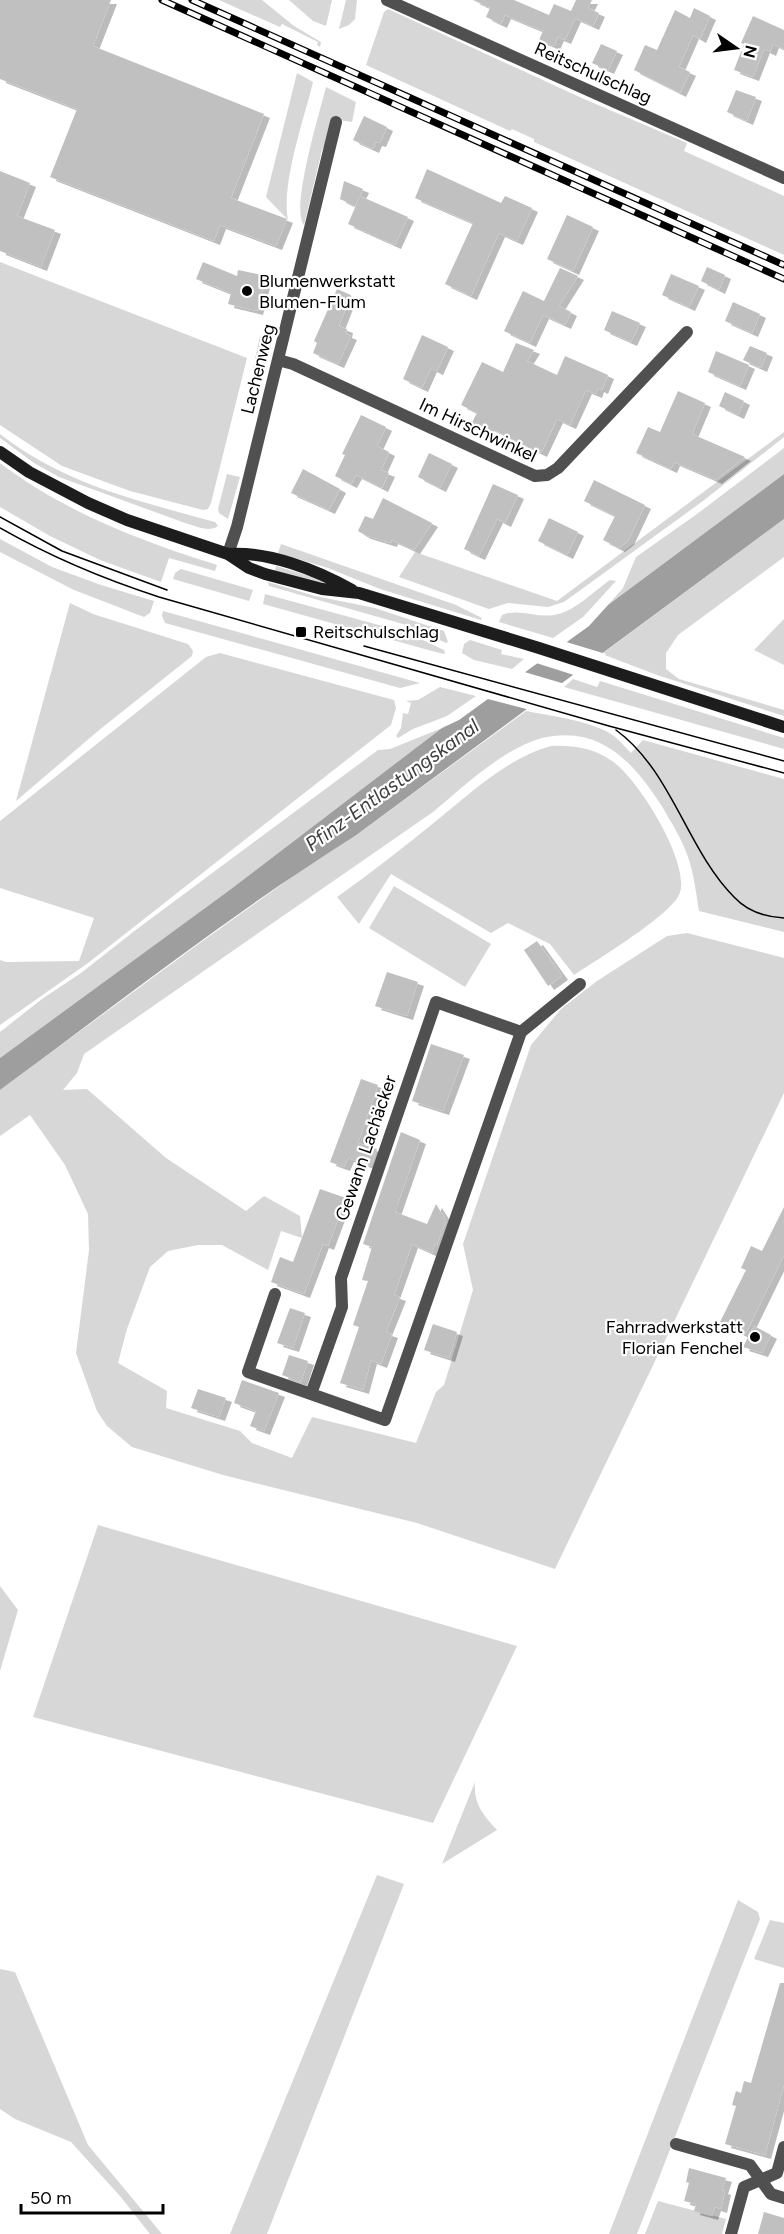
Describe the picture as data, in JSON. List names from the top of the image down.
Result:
{
  "streets": {
    "street": [
      "Reitschulschlag",
      "Lachenweg",
      "Im Hirschwinkel",
      "Gewann Lachäcker"
    ]
  },
  "crossings": [
    ["Lachenweg", "Im Hirschwinkel"]
  ],
  "water": ["Pfinz-Entlastungskanal"],
  "places": {
    "other": ["Blumenwerkstatt Blumen-Flum", "Fahrradwerkstatt Florian Fenchel"],
    "transit": ["Reitschulschlag"]
  },
  "scale_bar": "50 m",
  "north": "right"
}
